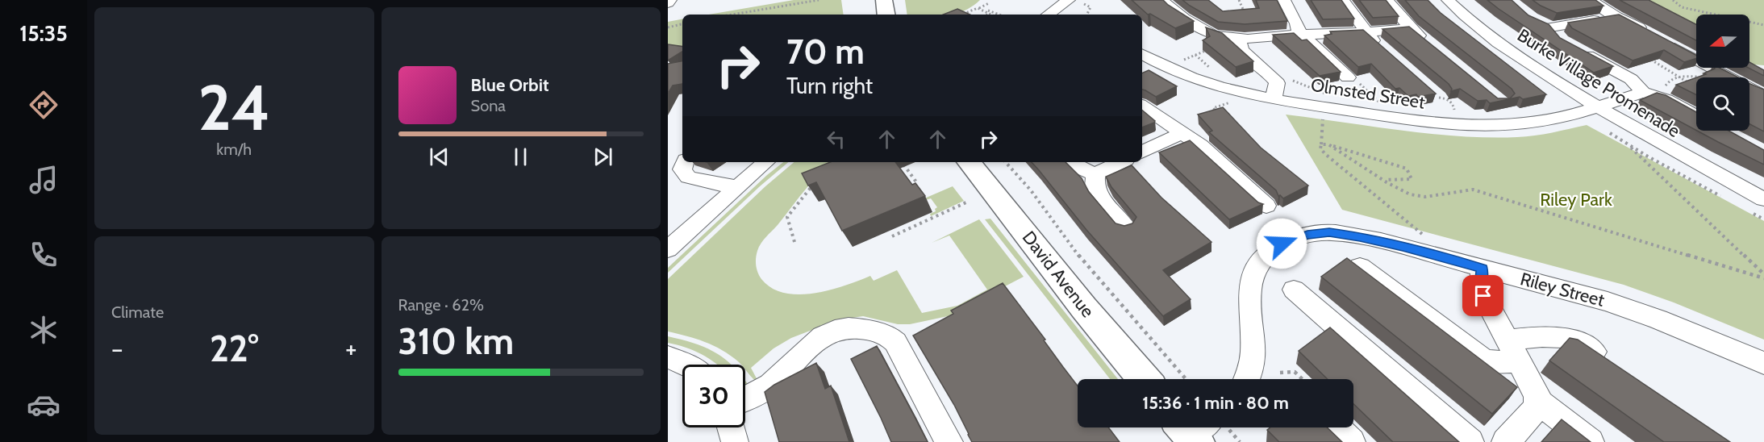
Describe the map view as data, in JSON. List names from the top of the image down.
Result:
{
  "streets": {
    "main road": ["David Avenue"],
    "street": ["Burke Village Promenade", "Olmsted Street", "Riley Street"]
  },
  "crossings": [
    ["Burke Village Promenade", "Olmsted Street"]
  ],
  "parks": ["Riley Park"],
  "north": "left",
  "page": {
    "tabs": "15:35",
    "tile": [
      ["24", "km/h"],
      "Climate",
      ["Range · 62%", "310 km"]
    ],
    "turn": ["70 m", "Turn right"],
    "song": ["Blue Orbit", "Sona"],
    "heat": ["−", "22°", "+"],
    "limit": "30",
    "trip": "15:36 · 1 min · 80 m"
  }
}
